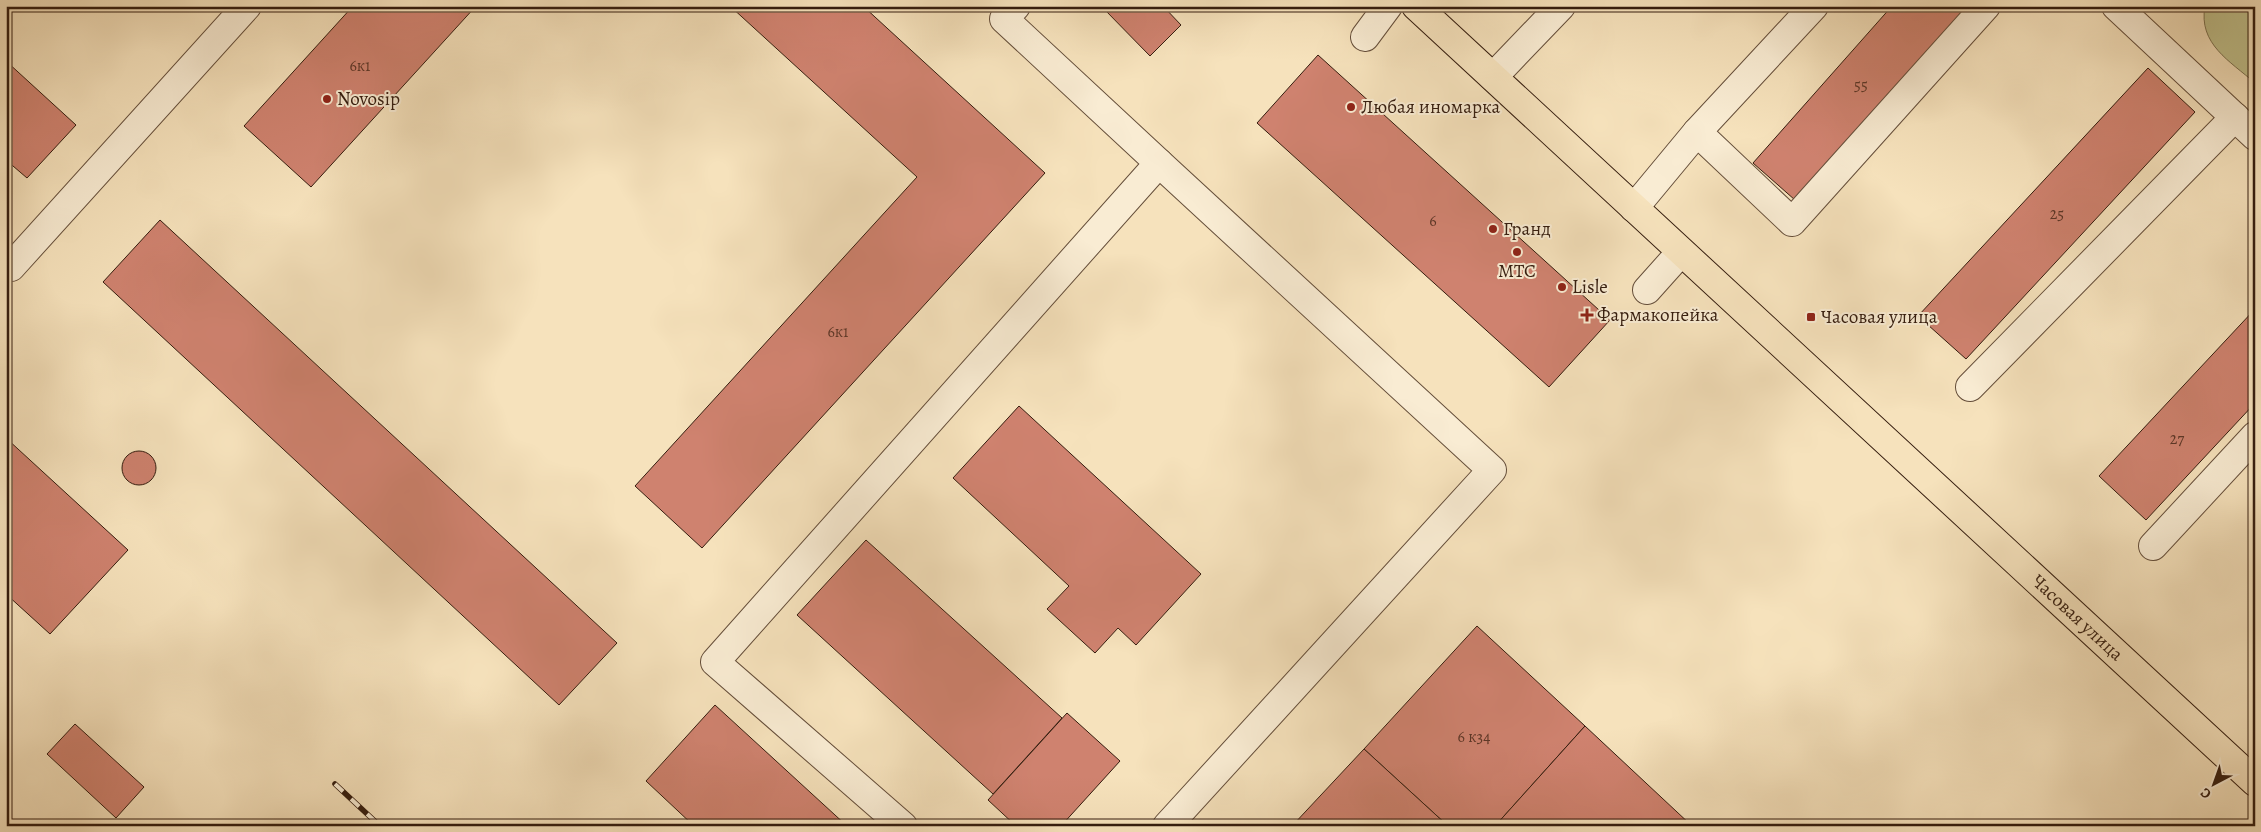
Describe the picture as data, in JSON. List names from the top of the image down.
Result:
{
  "streets": {
    "main road": ["Часовая улица"]
  },
  "places": {
    "other": [
      "Novosip",
      "Любая иномарка",
      "Гранд",
      "МТС",
      "Lisle"
    ],
    "health": ["Фармакопейка"],
    "transit": ["Часовая улица"]
  },
  "house_numbers": [
    "6к1",
    "55",
    "25",
    "6",
    "6к1",
    "27",
    "6 к34"
  ],
  "north": "bottom left"
}
